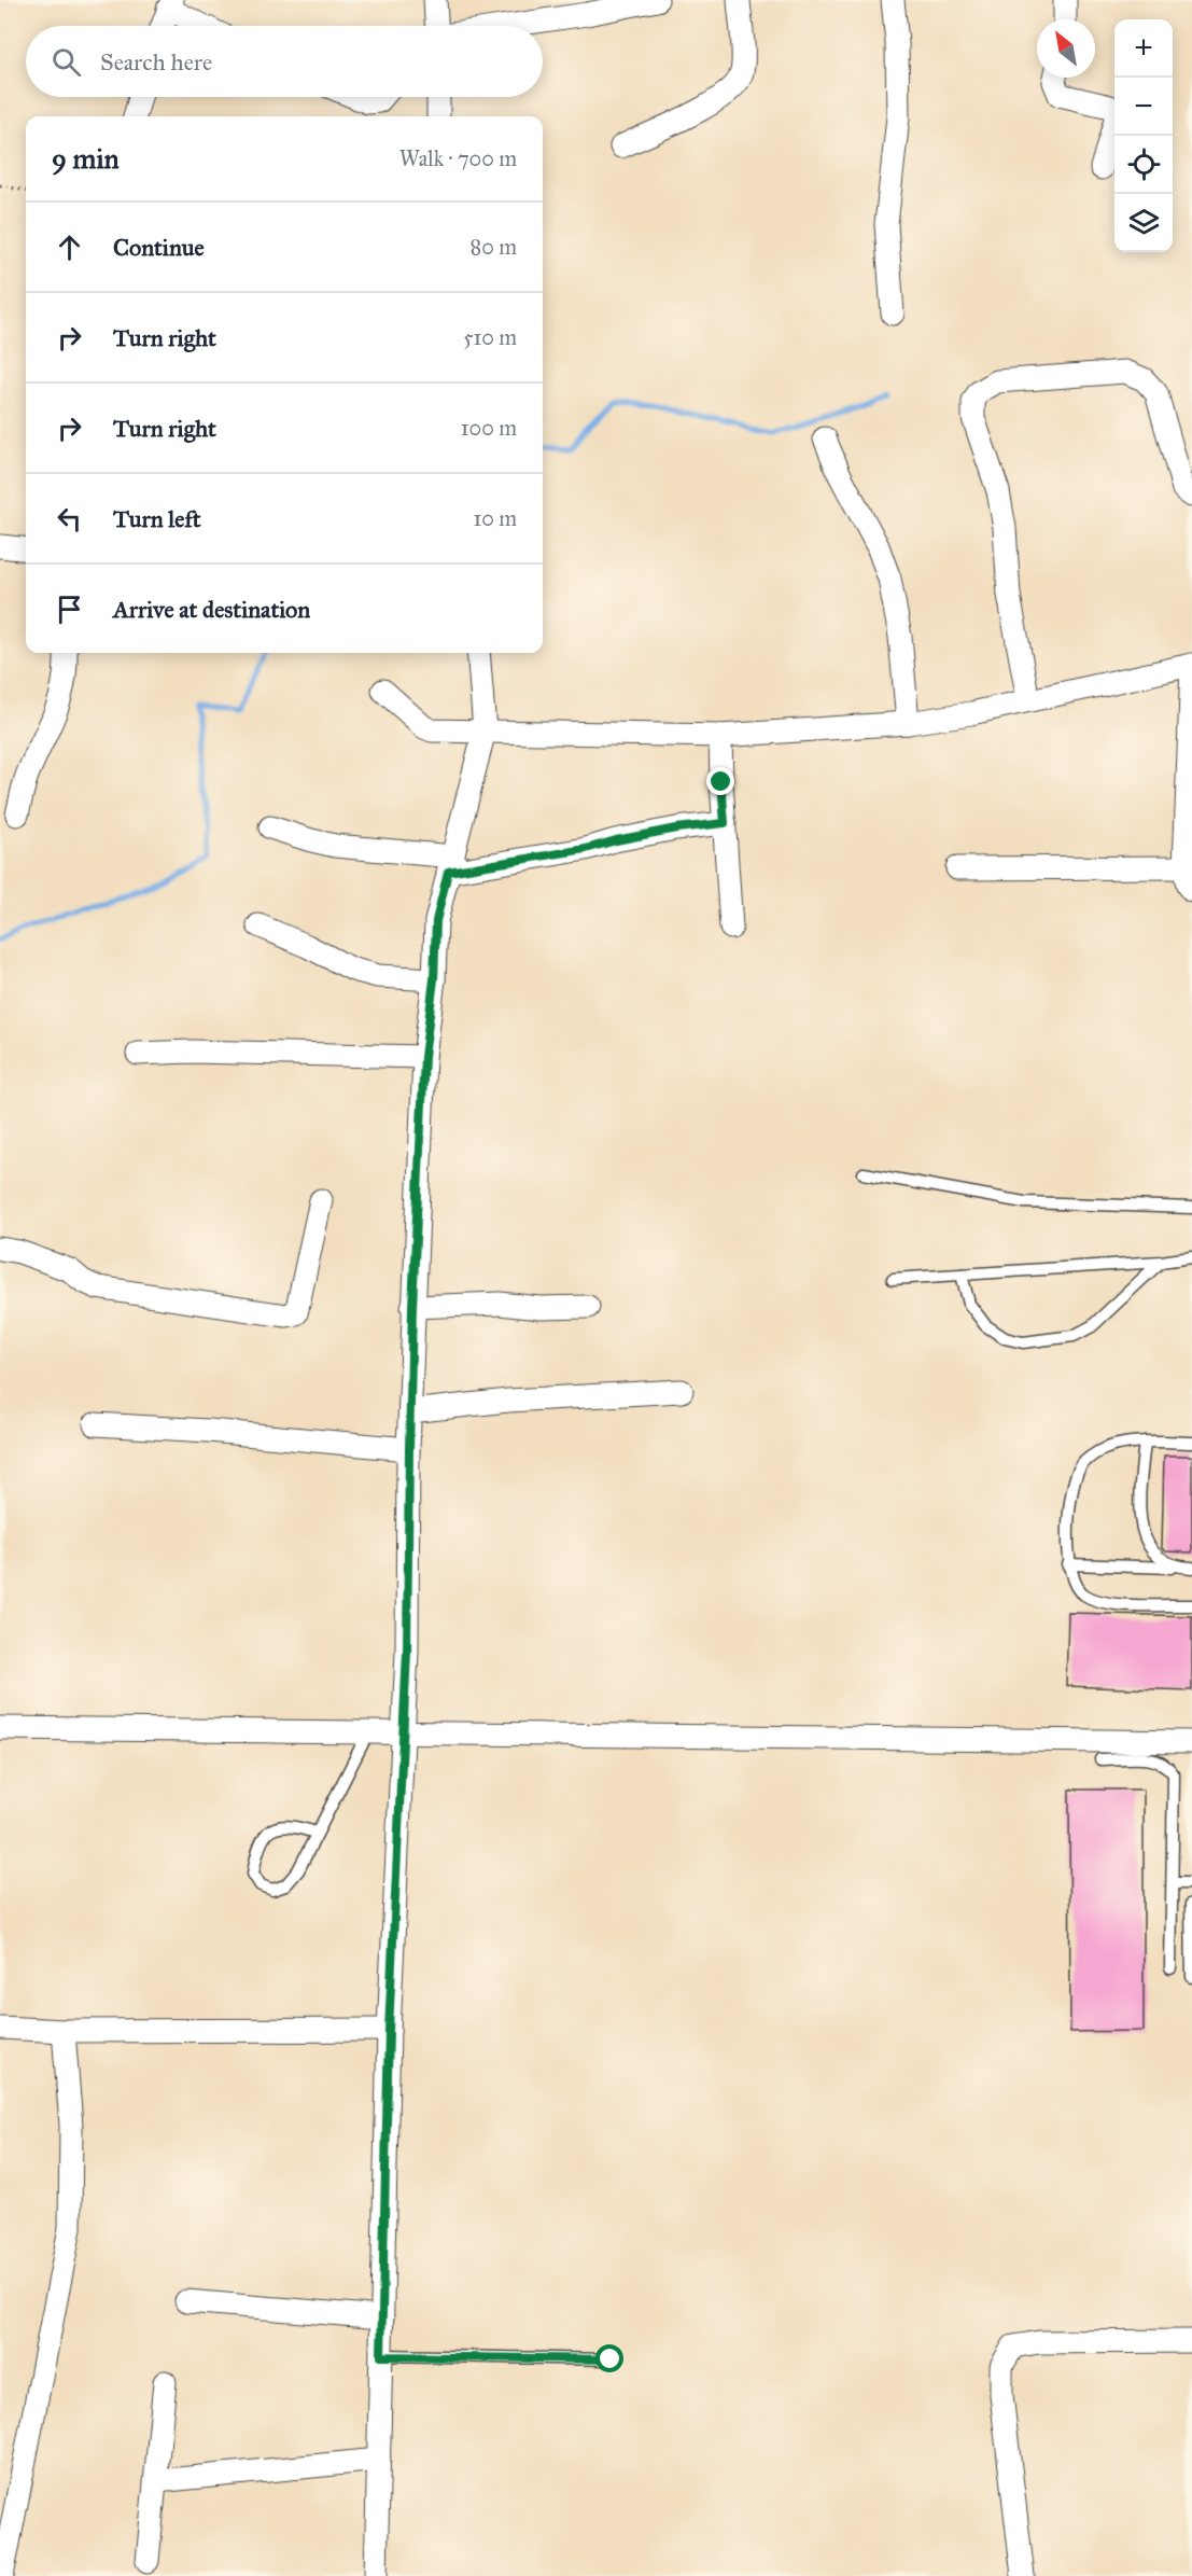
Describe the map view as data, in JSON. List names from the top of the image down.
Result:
{
  "north": "top left",
  "page": {
    "map_buttons": ["+", "−"],
    "search": "Search here",
    "heading": ["9 min", "Walk · 700 m"],
    "list": [
      ["Continue", "80 m"],
      ["Turn right", "510 m"],
      ["Turn right", "100 m"],
      ["Turn left", "10 m"],
      "Arrive at destination"
    ]
  }
}
